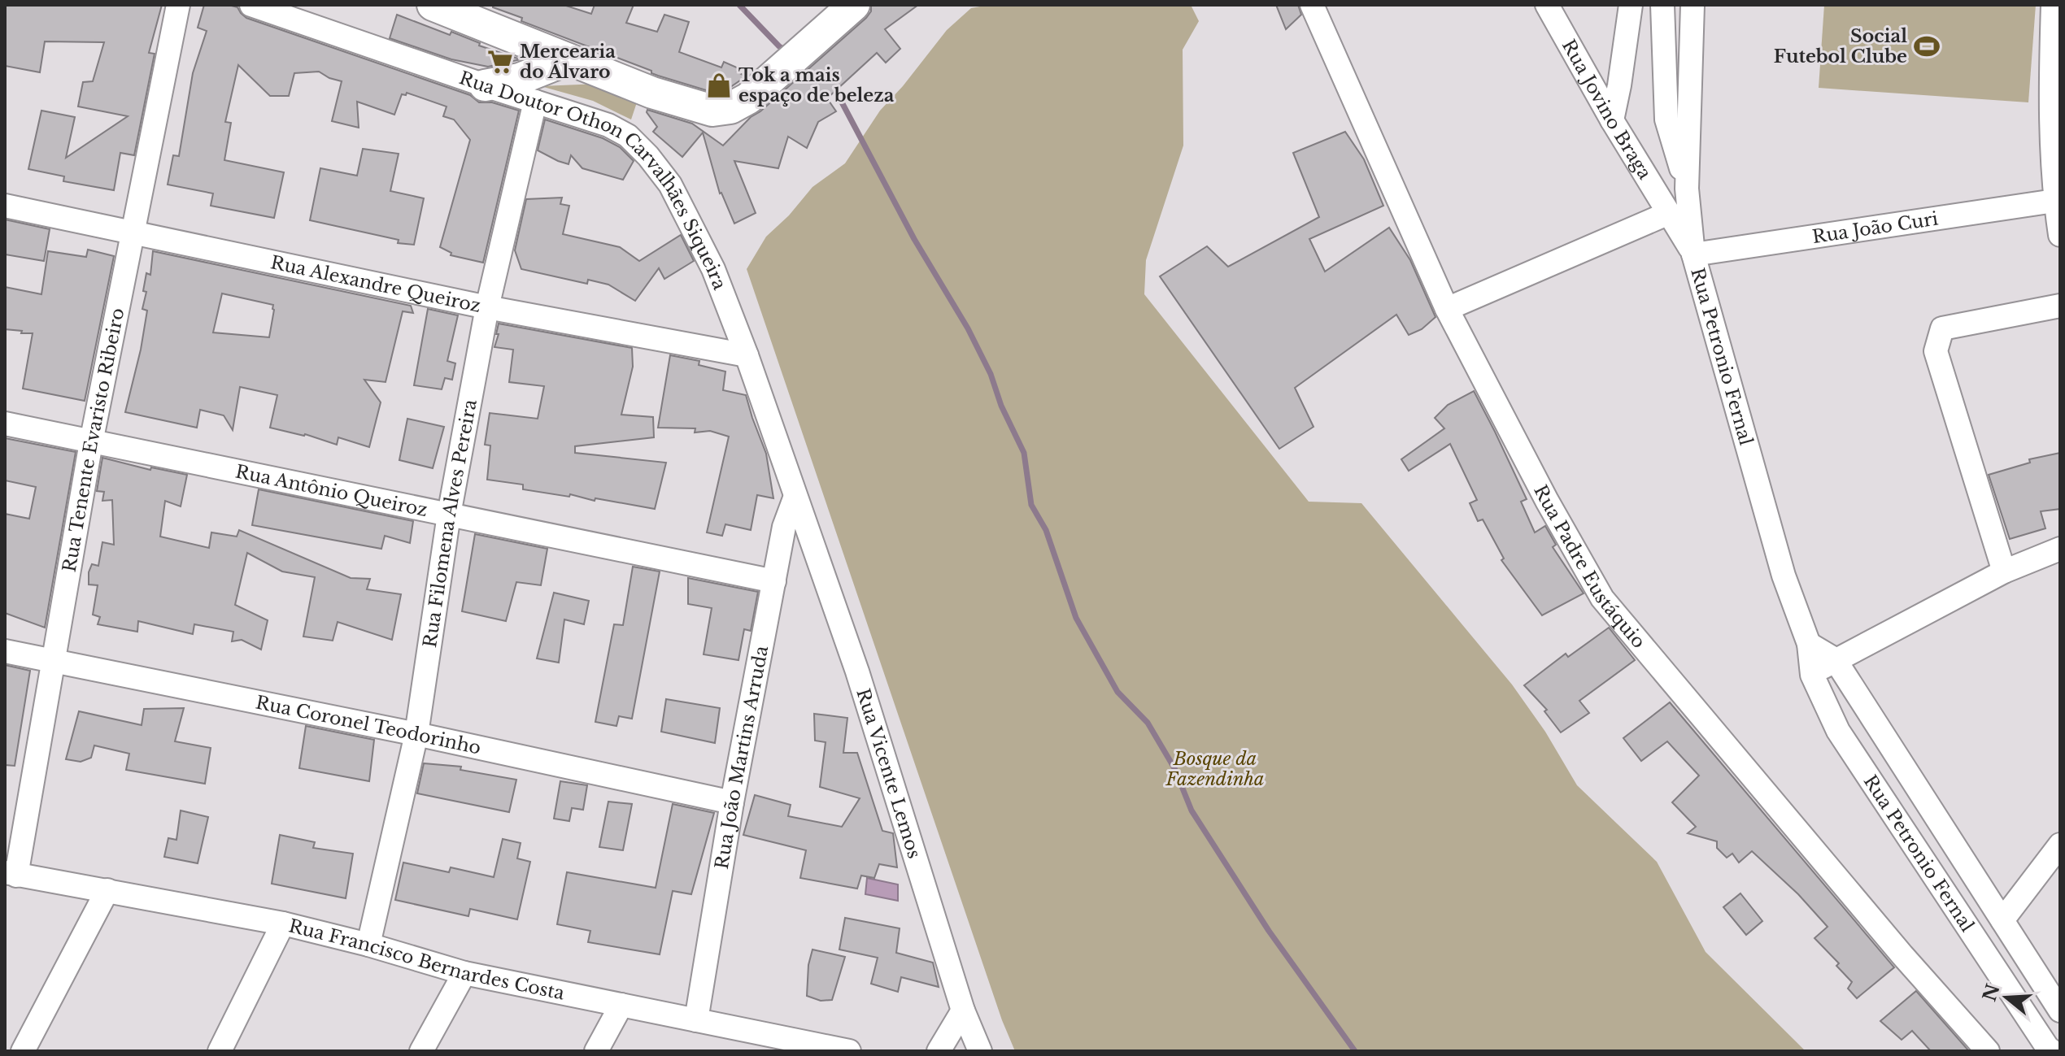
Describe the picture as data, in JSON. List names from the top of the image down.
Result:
{
  "streets": {
    "street": [
      "Rua Jovino Braga",
      "Rua Doutor Othon Carvalhães Siqueira",
      "Rua João Curi",
      "Rua Alexandre Queiroz",
      "Rua Petronio Fernal",
      "Rua Tenente Evaristo Ribeiro",
      "Rua Antônio Queiroz",
      "Rua Filomena Alves Pereira",
      "Rua Padre Eustáquio",
      "Rua Coronel Teodorinho",
      "Rua João Martins Arruda",
      "Rua Vicente Lemos",
      "Rua Francisco Bernardes Costa"
    ]
  },
  "crossings": [
    ["Rua Jovino Braga", "Rua Petronio Fernal"],
    ["Rua Doutor Othon Carvalhães Siqueira", "Rua Alexandre Queiroz"],
    ["Rua Doutor Othon Carvalhães Siqueira", "Rua Filomena Alves Pereira"],
    ["Rua Doutor Othon Carvalhães Siqueira", "Rua João Martins Arruda"],
    ["Rua Doutor Othon Carvalhães Siqueira", "Rua Vicente Lemos"],
    ["Rua João Curi", "Rua Petronio Fernal"],
    ["Rua Alexandre Queiroz", "Rua Tenente Evaristo Ribeiro"],
    ["Rua Alexandre Queiroz", "Rua Filomena Alves Pereira"],
    ["Rua Tenente Evaristo Ribeiro", "Rua Antônio Queiroz"],
    ["Rua Tenente Evaristo Ribeiro", "Rua Coronel Teodorinho"],
    ["Rua Tenente Evaristo Ribeiro", "Rua Francisco Bernardes Costa"],
    ["Rua Antônio Queiroz", "Rua Filomena Alves Pereira"],
    ["Rua Antônio Queiroz", "Rua João Martins Arruda"],
    ["Rua Filomena Alves Pereira", "Rua Coronel Teodorinho"],
    ["Rua Filomena Alves Pereira", "Rua Francisco Bernardes Costa"],
    ["Rua Coronel Teodorinho", "Rua João Martins Arruda"],
    ["Rua João Martins Arruda", "Rua Vicente Lemos"],
    ["Rua João Martins Arruda", "Rua Francisco Bernardes Costa"]
  ],
  "parks": ["Bosque da Fazendinha"],
  "places": {
    "sports": ["Social Futebol Clube"],
    "supermarket": ["Mercearia do Álvaro"],
    "shop": ["Tok a mais espaço de beleza"]
  },
  "north": "left"
}
